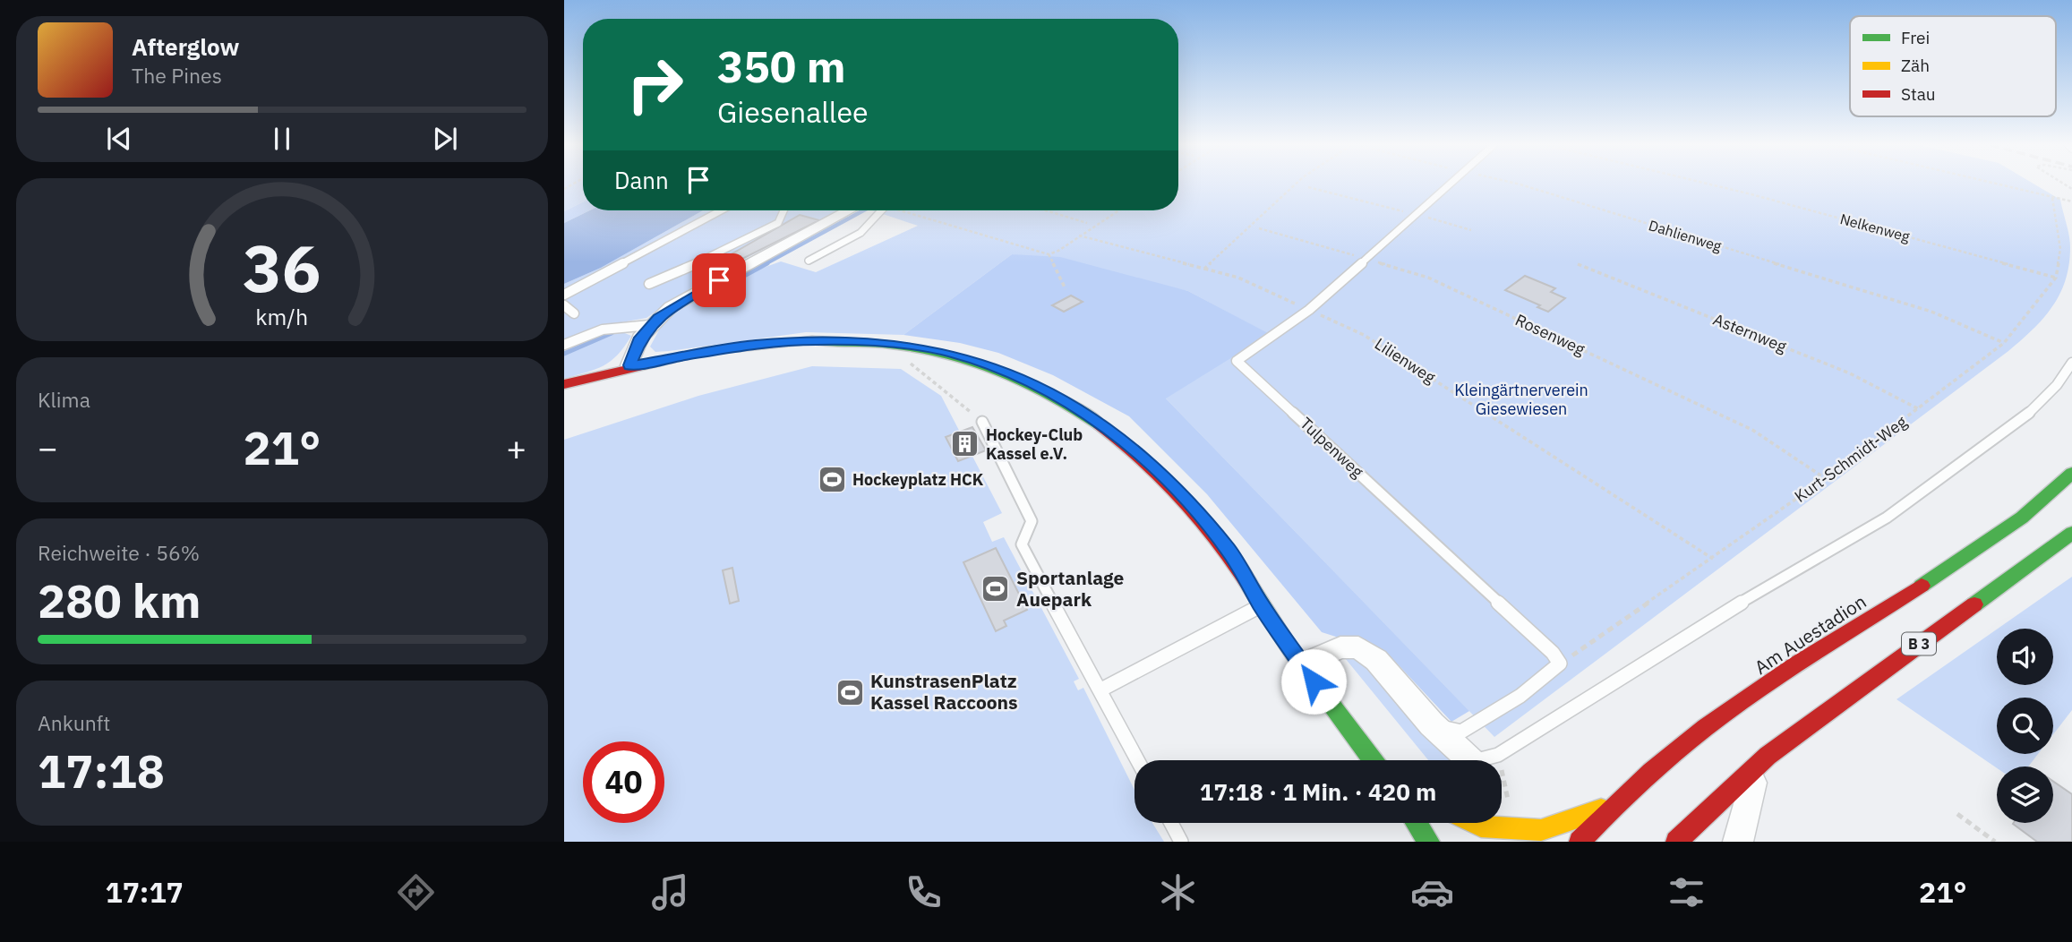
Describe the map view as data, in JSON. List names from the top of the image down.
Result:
{
  "streets": {
    "street": ["Am Auestadion", "B 3"],
    "lane": ["Tulpenweg"],
    "path": [
      "Nelkenweg",
      "Dahlienweg",
      "Asternweg",
      "Rosenweg",
      "Lilienweg",
      "Kurt-Schmidt-Weg"
    ]
  },
  "crossings": [
    ["Nelkenweg", "Kurt-Schmidt-Weg"],
    ["Dahlienweg", "Kurt-Schmidt-Weg"],
    ["Asternweg", "Kurt-Schmidt-Weg"],
    ["Rosenweg", "Tulpenweg"],
    ["Rosenweg", "Kurt-Schmidt-Weg"],
    ["Lilienweg", "Tulpenweg"],
    ["Lilienweg", "Kurt-Schmidt-Weg"],
    ["Tulpenweg", "Kurt-Schmidt-Weg"]
  ],
  "parks": ["Kleingärtnerverein Giesewiesen"],
  "places": {
    "building": ["Hockey-Club Kassel e.V."],
    "sports": ["Hockeyplatz HCK", "Sportanlage Auepark", "KunstrasenPlatz Kassel Raccoons"]
  },
  "legend": ["Frei", "Zäh", "Stau"],
  "page": {
    "turn": ["350 m", "Giesenallee"],
    "song": ["Afterglow", "The Pines"],
    "then": "Dann",
    "tile": [
      "Klima",
      ["Reichweite · 56%", "280 km"],
      ["Ankunft", "17:18"]
    ],
    "heat": ["−", "21°", "+"],
    "limit": "40",
    "trip": "17:18 · 1 Min. · 420 m",
    "tabs": ["17:17", "21°"],
    "gauge": ["36", "km/h"]
  }
}
